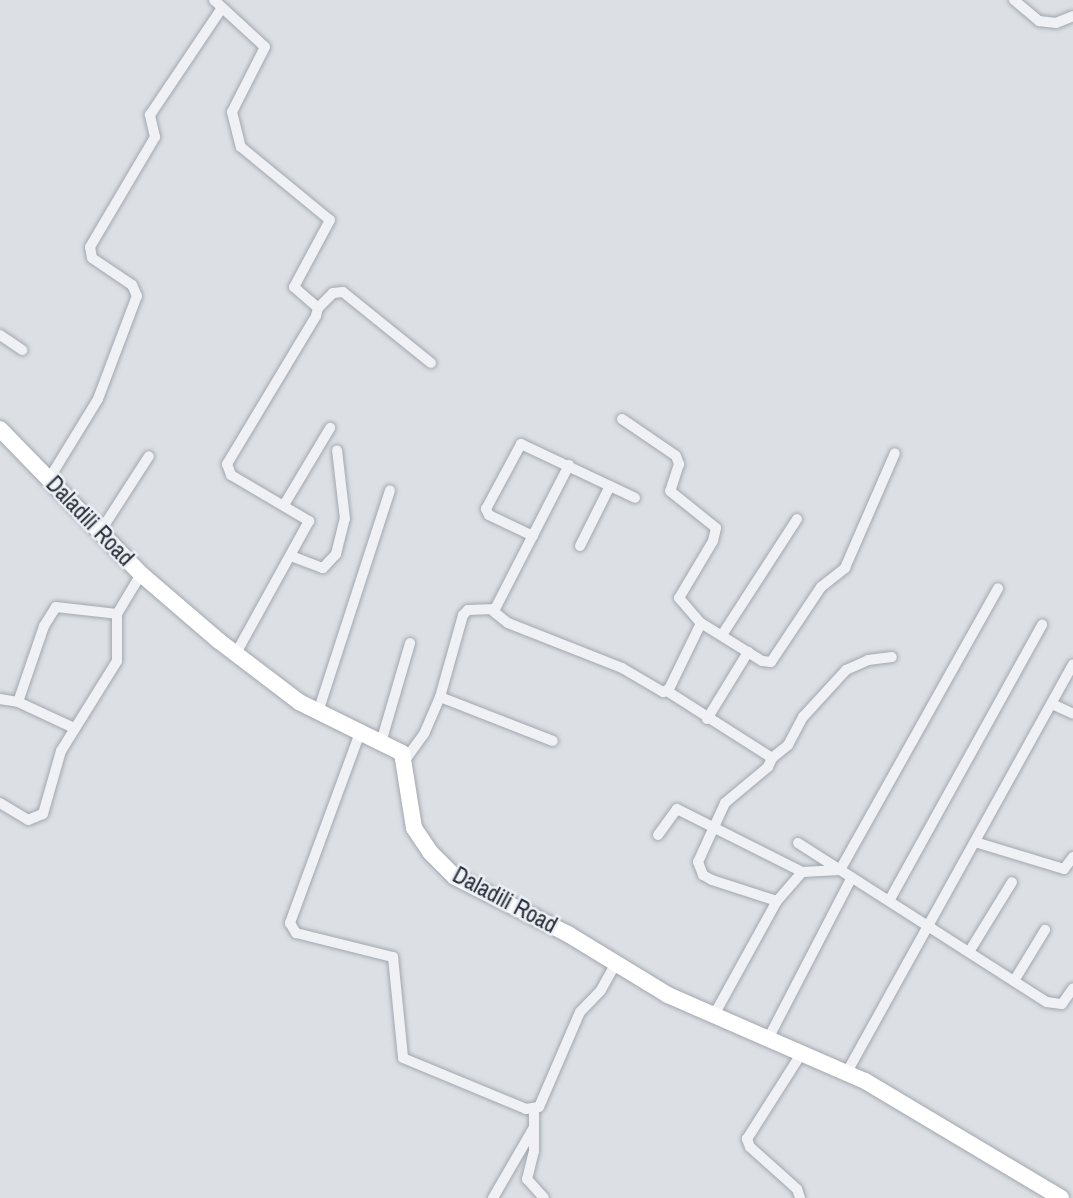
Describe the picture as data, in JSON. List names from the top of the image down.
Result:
{
  "streets": {
    "main road": ["Daladili Road"]
  }
}
